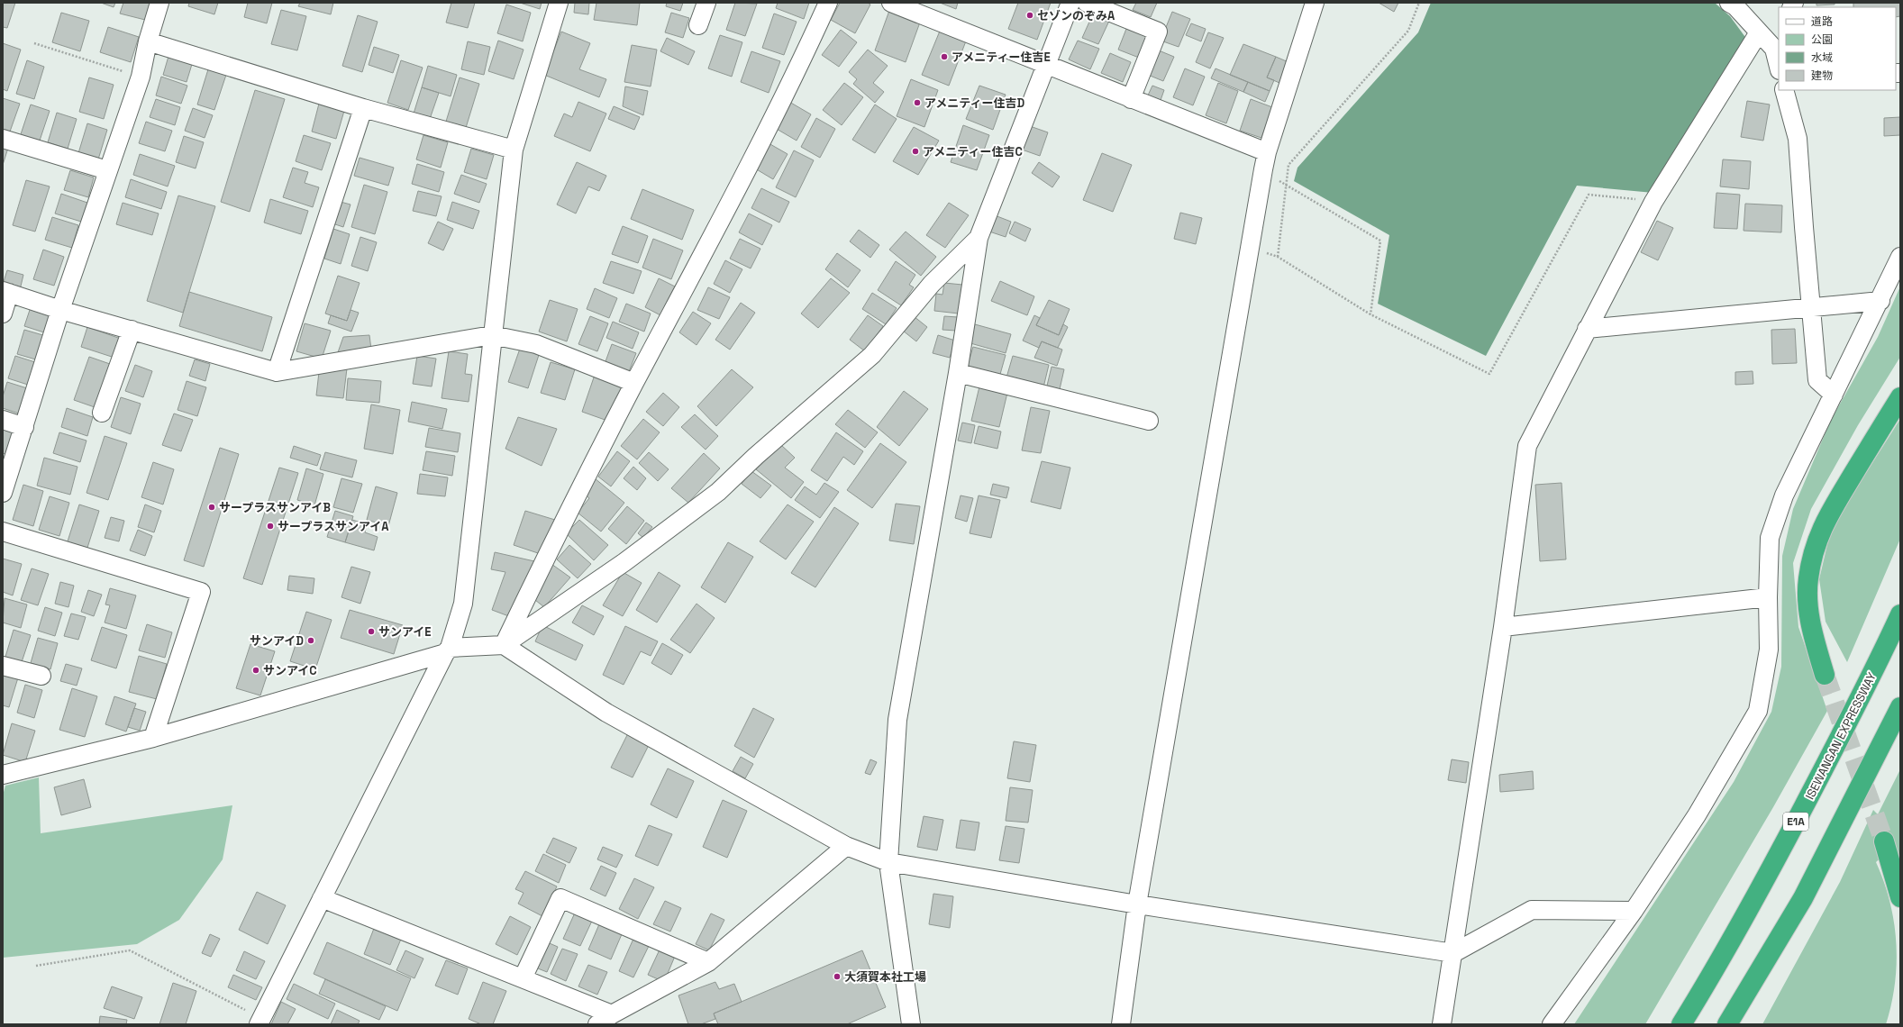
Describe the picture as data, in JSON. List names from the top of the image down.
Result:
{
  "streets": {
    "highway": ["ISEWANGAN EXPRESSWAY", "E1A"]
  },
  "places": [
    "セゾンのぞみA",
    "アメニティー住吉E",
    "アメニティー住吉D",
    "アメニティー住吉C",
    "サープラスサンアイB",
    "サープラスサンアイA",
    "サンアイE",
    "サンアイD",
    "サンアイC",
    "大須賀本社工場"
  ],
  "legend": [
    "道路",
    "公園",
    "水域",
    "建物"
  ]
}
